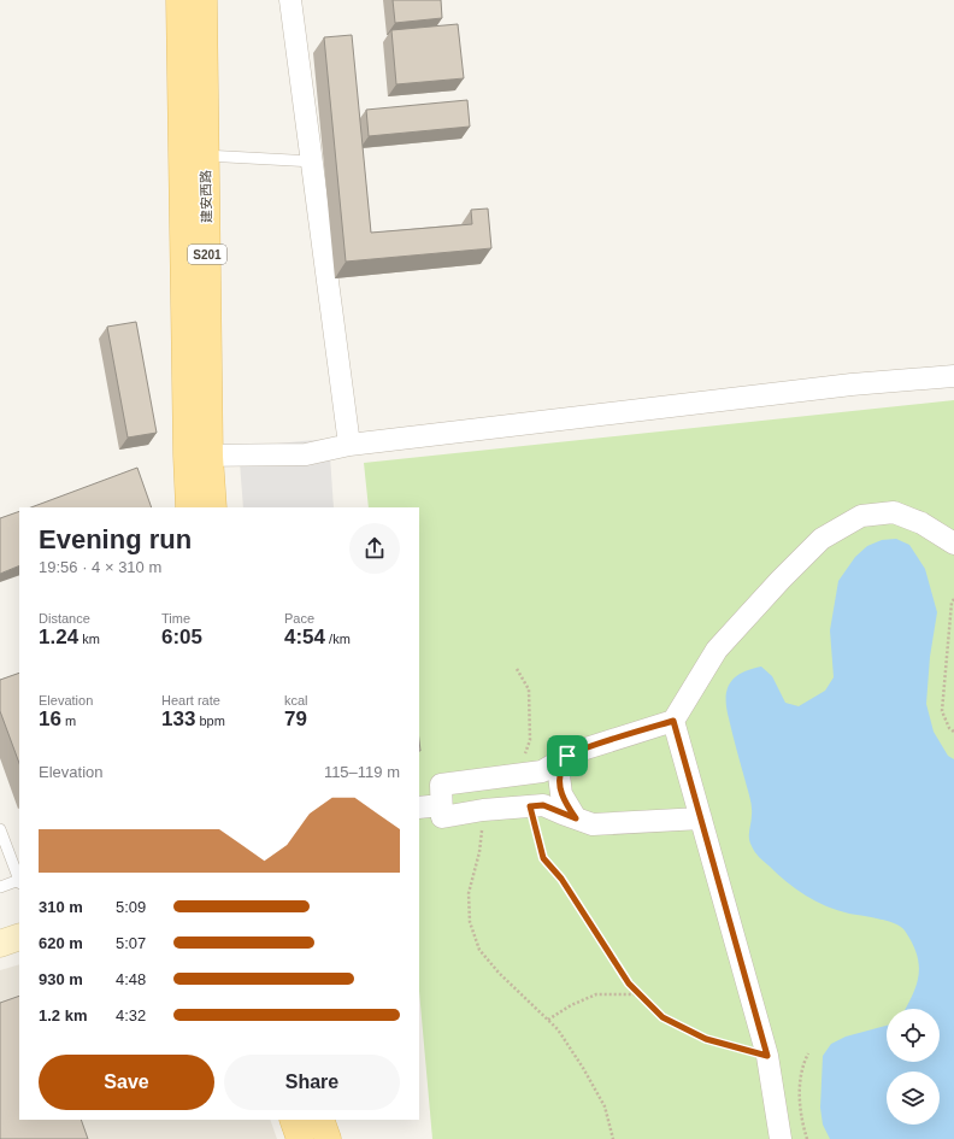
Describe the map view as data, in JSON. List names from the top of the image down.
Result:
{
  "streets": {
    "main road": ["建安西路", "S201"]
  },
  "page": {
    "heading": ["Evening run", "19:56 · 4 × 310 m"],
    "stats": [
      ["Distance", "1.24 km"],
      ["Time", "6:05"],
      ["Pace", "4:54 /km"],
      ["Elevation", "16 m"],
      ["Heart rate", "133 bpm"],
      ["kcal", "79"]
    ],
    "chart": ["Elevation", "115–119 m"],
    "list": [
      {
        "name": "310 m",
        "note": "5:09"
      },
      {
        "name": "620 m",
        "note": "5:07"
      },
      {
        "name": "930 m",
        "note": "4:48"
      },
      {
        "name": "1.2 km",
        "note": "4:32"
      }
    ],
    "buttons": ["Save", "Share"]
  }
}
